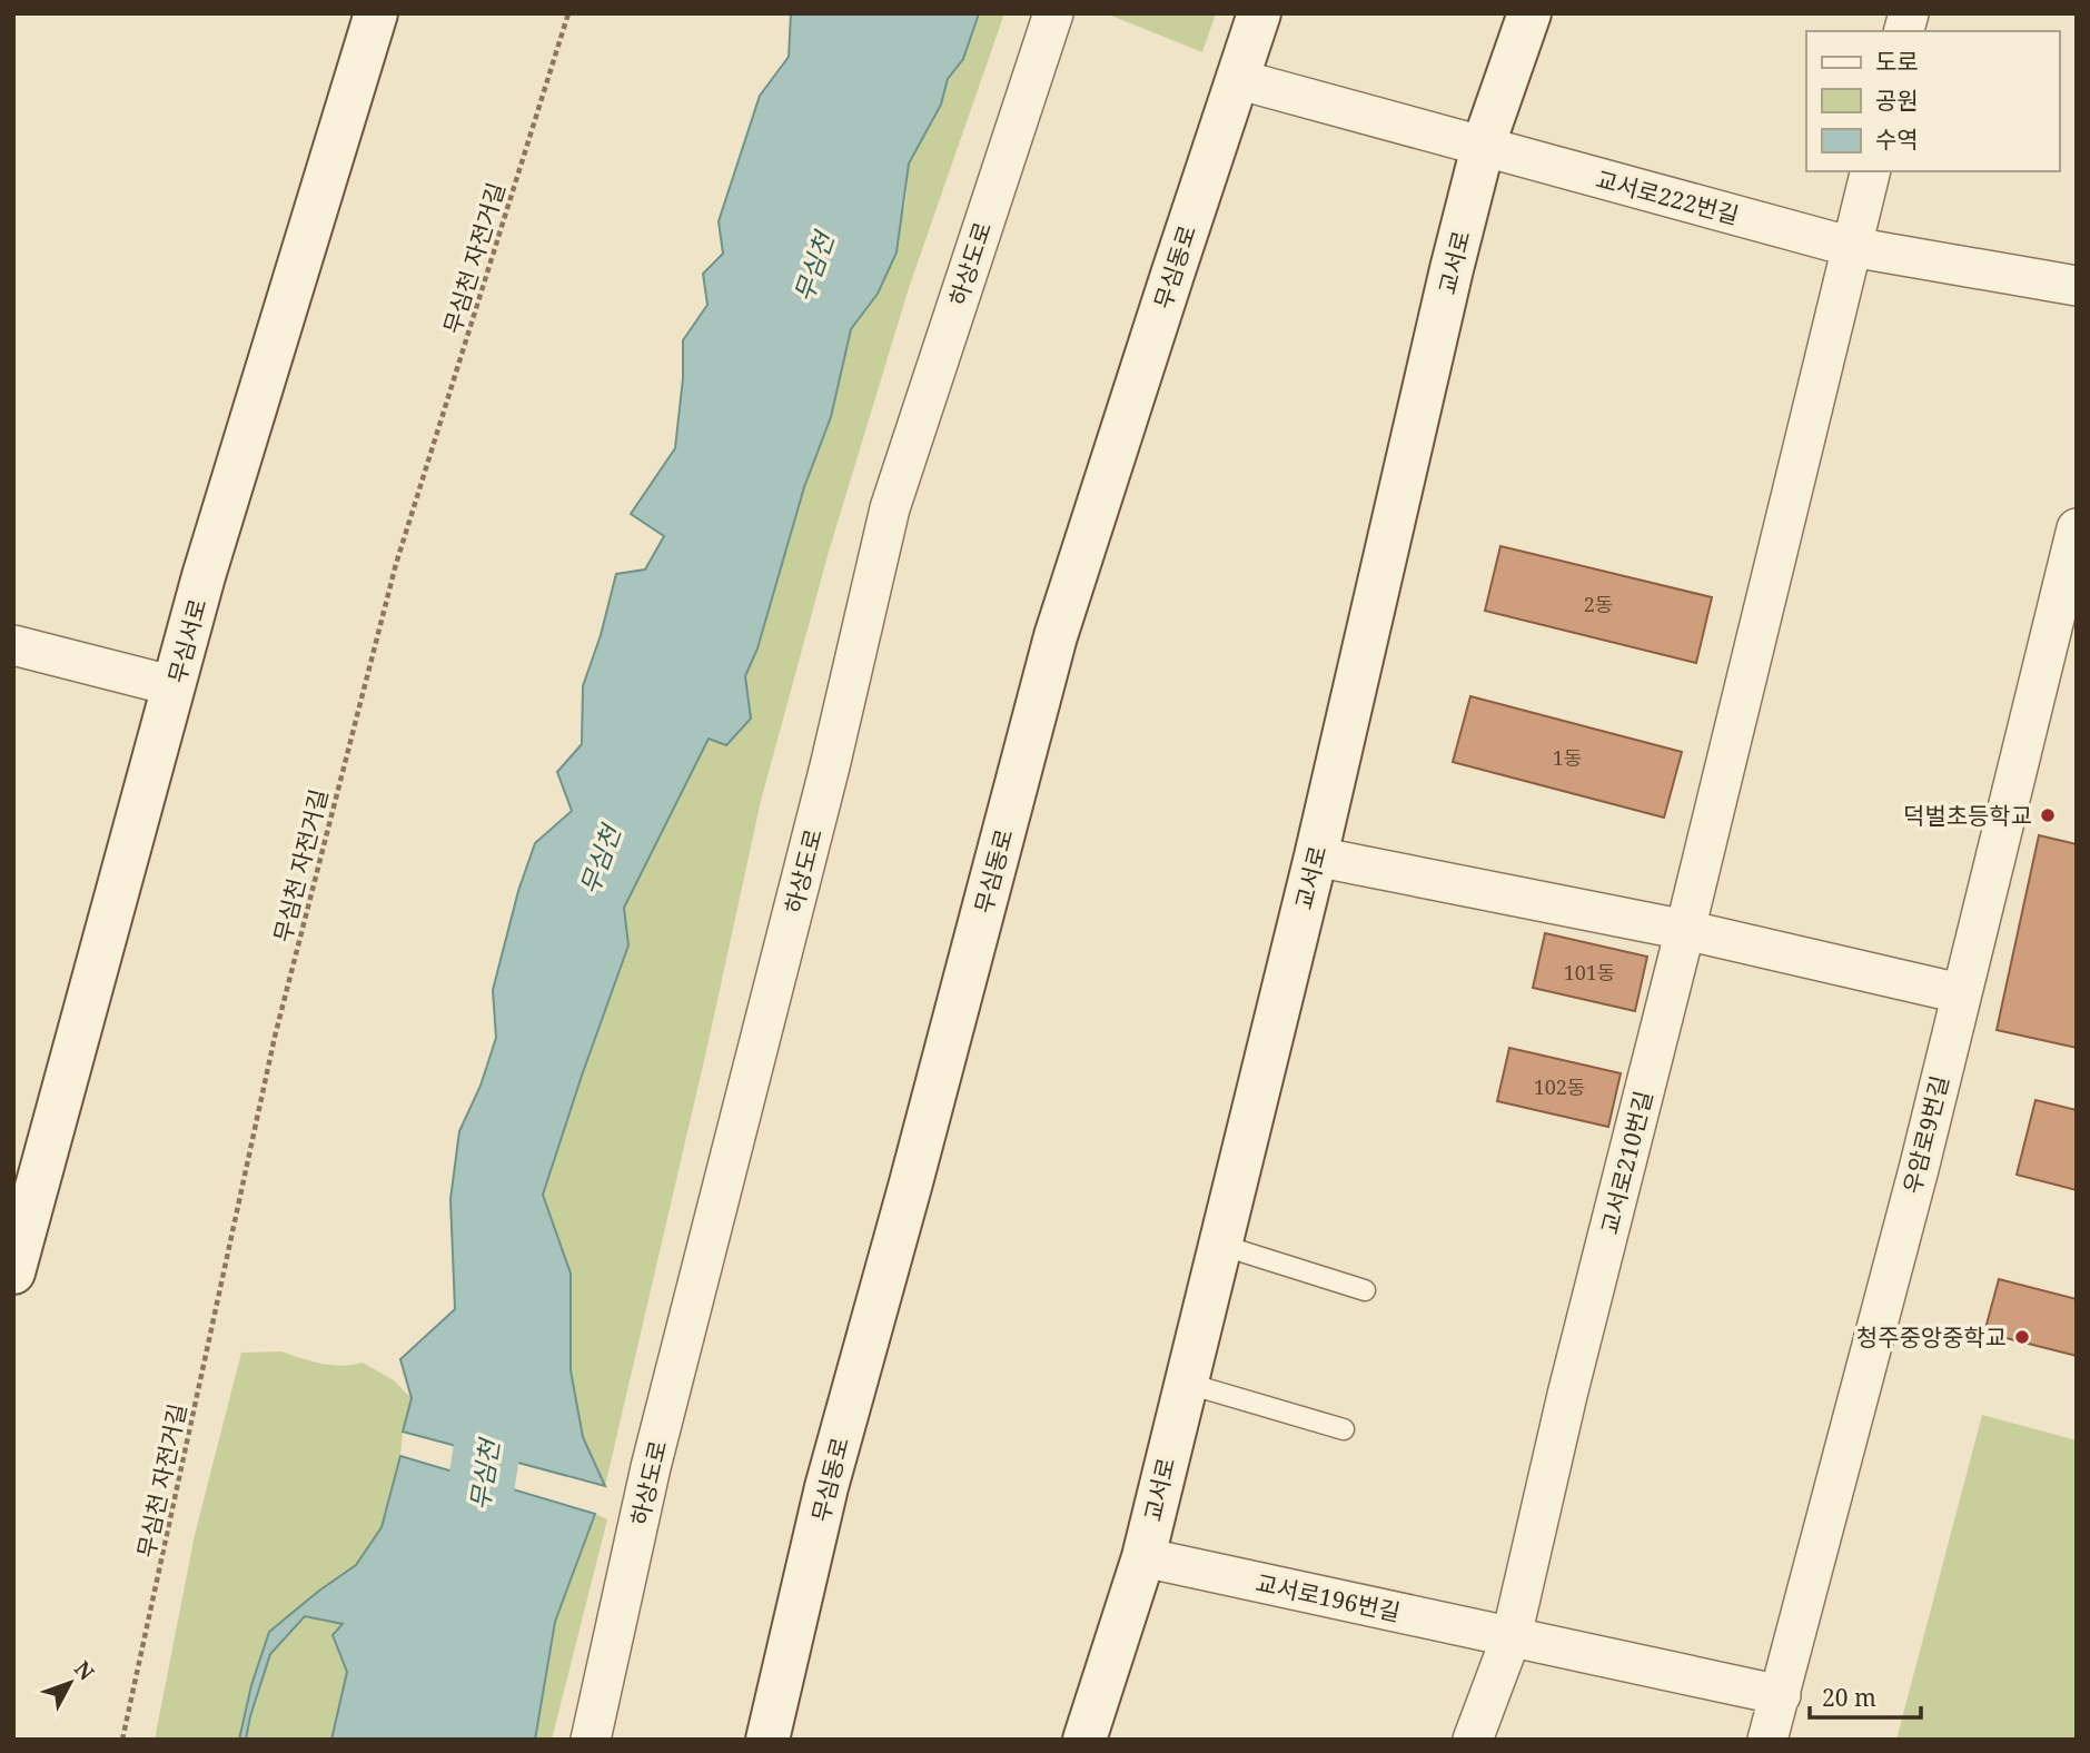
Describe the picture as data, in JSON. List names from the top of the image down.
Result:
{
  "streets": {
    "street": [
      "교서로222번길",
      "교서로",
      "하상도로",
      "무심동로",
      "무심서로",
      "우암로9번길",
      "교서로210번길",
      "교서로196번길"
    ],
    "path": ["무심천 자전거길"]
  },
  "crossings": [
    ["교서로222번길", "교서로"],
    ["교서로222번길", "무심동로"],
    ["교서로222번길", "교서로210번길"],
    ["교서로", "교서로196번길"],
    ["우암로9번길", "교서로196번길"],
    ["교서로210번길", "교서로196번길"]
  ],
  "water": ["무심천"],
  "places": ["덕벌초등학교", "청주중앙중학교"],
  "house_numbers": [
    "2동",
    "1동",
    "101동",
    "102동"
  ],
  "legend": ["도로", "공원", "수역"],
  "scale_bar": "20 m",
  "north": "top right"
}
